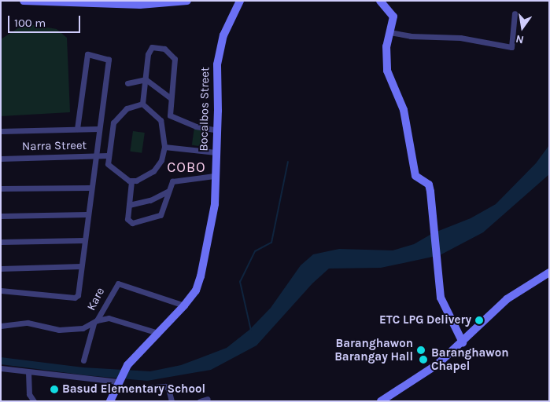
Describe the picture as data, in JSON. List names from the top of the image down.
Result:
{
  "streets": {
    "street": ["Bocalbos Street", "Narra Street", "Kare"]
  },
  "crossings": [
    ["Bocalbos Street", "Kare"]
  ],
  "districts": ["COBO"],
  "places": [
    "ETC LPG Delivery",
    "Baranghawon Barangay Hall",
    "Baranghawon Chapel",
    "Basud Elementary School"
  ],
  "scale_bar": "100 m",
  "north": "bottom"
}
